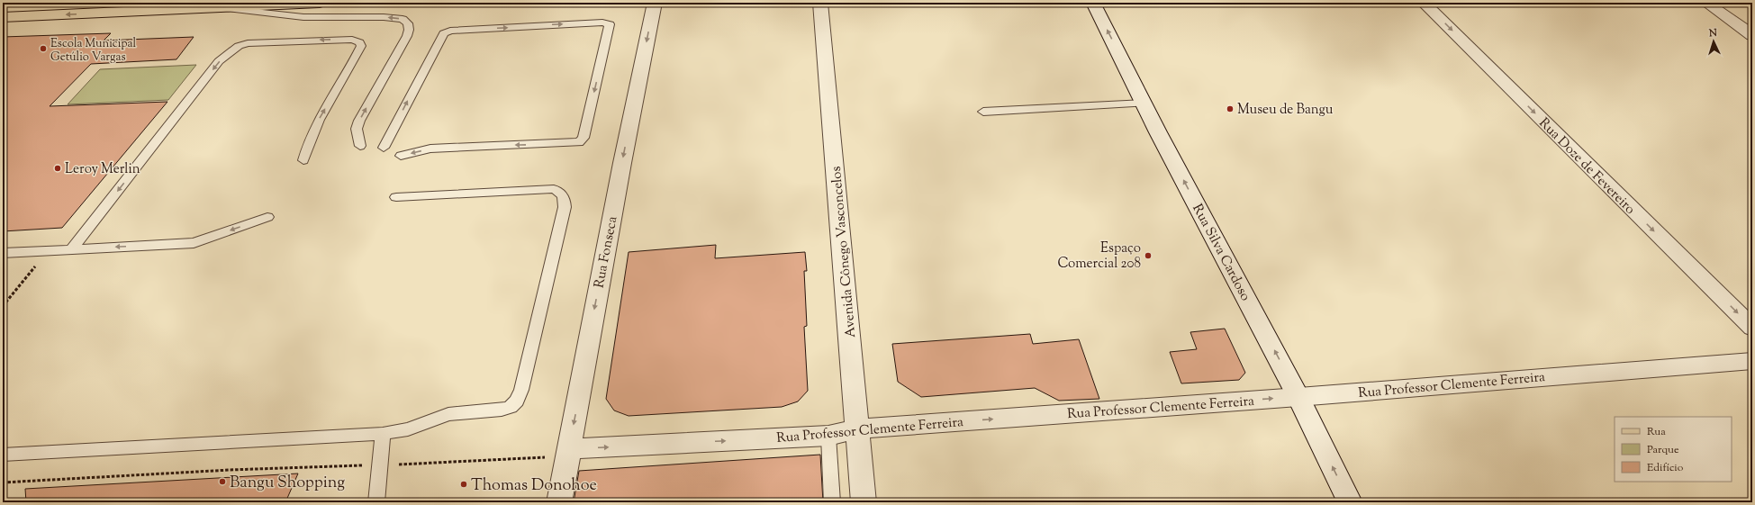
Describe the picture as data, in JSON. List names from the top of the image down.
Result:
{
  "streets": {
    "street": [
      "Rua Doze de Fevereiro",
      "Rua Fonseca",
      "Avenida Cônego Vasconcelos",
      "Rua Silva Cardoso",
      "Rua Professor Clemente Ferreira"
    ]
  },
  "crossings": [
    ["Rua Fonseca", "Rua Professor Clemente Ferreira"],
    ["Avenida Cônego Vasconcelos", "Rua Professor Clemente Ferreira"],
    ["Rua Silva Cardoso", "Rua Professor Clemente Ferreira"]
  ],
  "one_way": [
    "Rua Doze de Fevereiro",
    "Rua Fonseca",
    "Rua Silva Cardoso",
    "Rua Professor Clemente Ferreira"
  ],
  "places": [
    "Escola Municipal Getúlio Vargas",
    "Museu de Bangu",
    "Leroy Merlin",
    "Espaço Comercial 208",
    "Bangu Shopping",
    "Thomas Donohoe"
  ],
  "legend": ["Rua", "Parque", "Edifício"],
  "north": "top"
}
